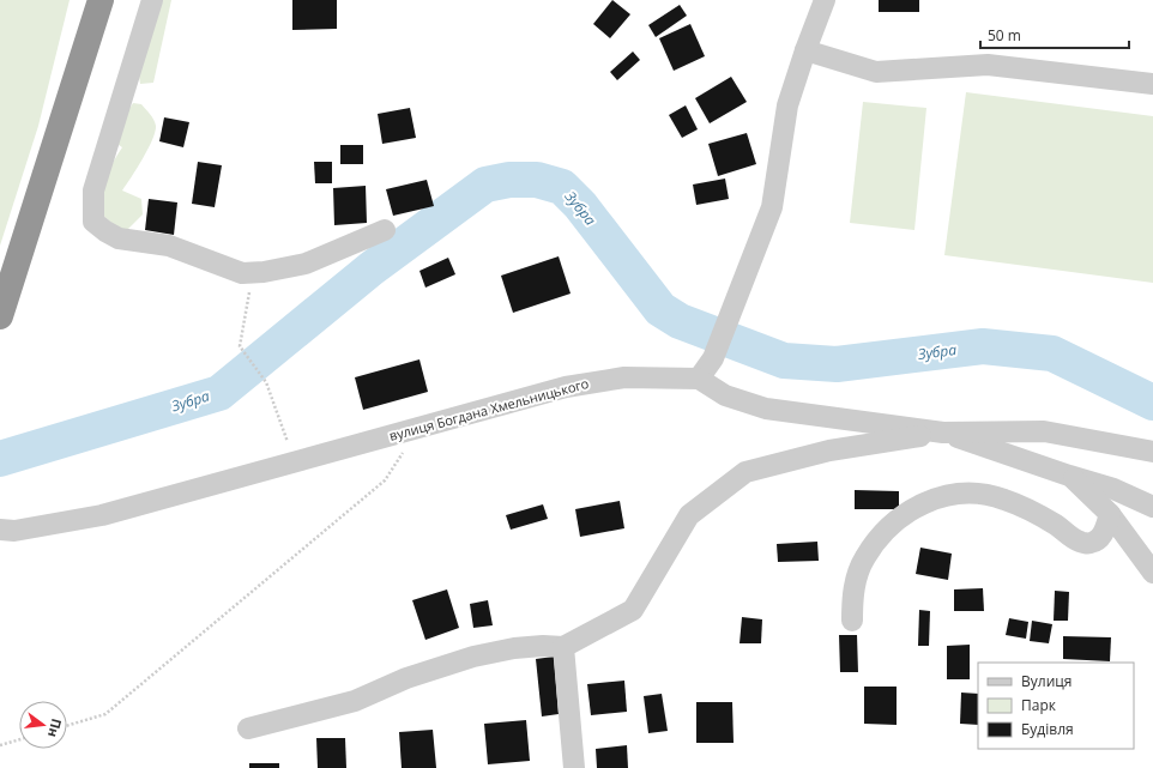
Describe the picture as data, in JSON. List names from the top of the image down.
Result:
{
  "streets": {
    "street": ["вулиця Богдана Хмельницького"]
  },
  "water": ["Зубра"],
  "legend": ["Вулиця", "Парк", "Будівля"],
  "scale_bar": "50 m",
  "north": "right"
}
